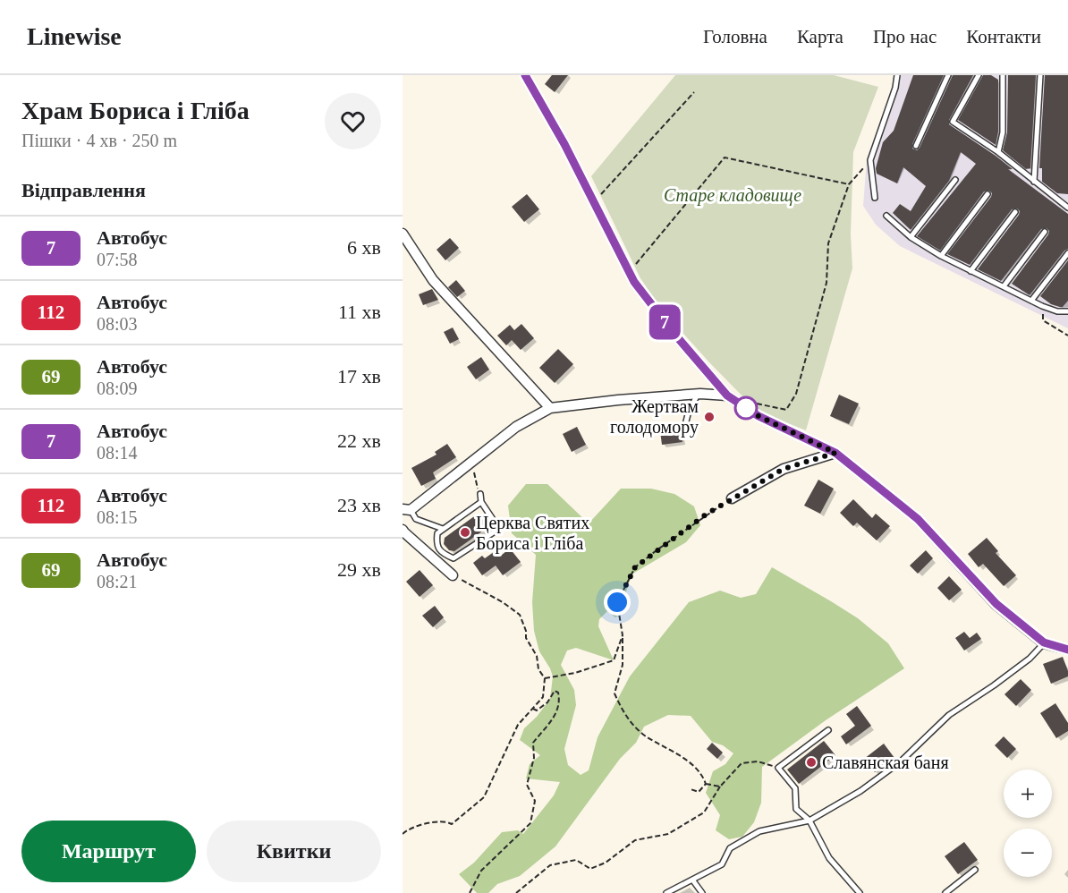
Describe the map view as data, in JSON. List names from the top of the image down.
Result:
{
  "parks": ["Старе кладовище"],
  "places": ["Жертвам голодомору", "Церква Святих Бориса і Гліба", "Славянская баня"],
  "lines": ["bus line 7"],
  "page": {
    "header": "Linewise",
    "nav": [
      "Головна",
      "Карта",
      "Про нас",
      "Контакти"
    ],
    "heading": [
      ["Храм Бориса і Гліба", "Пішки · 4 хв · 250 m"],
      "Відправлення"
    ],
    "on_map": "7",
    "list": [
      {
        "mark": "7",
        "name": "Автобус",
        "note": "07:58",
        "value": "6 хв"
      },
      {
        "mark": "112",
        "name": "Автобус",
        "note": "08:03",
        "value": "11 хв"
      },
      {
        "mark": "69",
        "name": "Автобус",
        "note": "08:09",
        "value": "17 хв"
      },
      {
        "mark": "7",
        "name": "Автобус",
        "note": "08:14",
        "value": "22 хв"
      },
      {
        "mark": "112",
        "name": "Автобус",
        "note": "08:15",
        "value": "23 хв"
      },
      {
        "mark": "69",
        "name": "Автобус",
        "note": "08:21",
        "value": "29 хв"
      }
    ],
    "map_buttons": ["+", "−"],
    "buttons": ["Маршрут", "Квитки"]
  }
}
